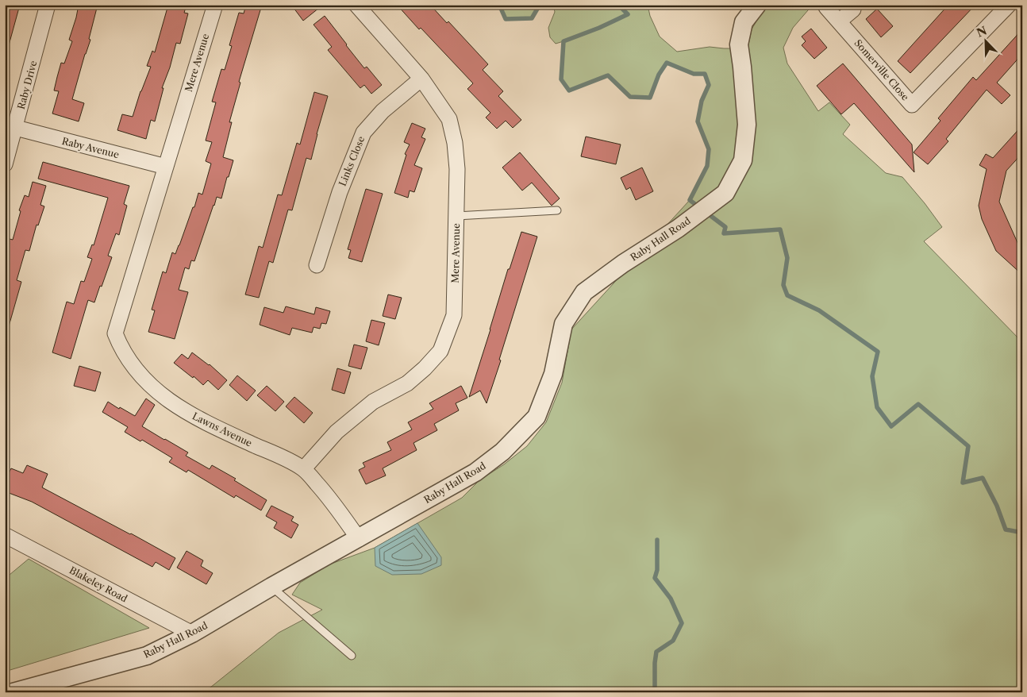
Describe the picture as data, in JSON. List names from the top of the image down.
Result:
{
  "streets": {
    "street": [
      "Mere Avenue",
      "Somerville Close",
      "Raby Drive",
      "Raby Avenue",
      "Links Close",
      "Raby Hall Road",
      "Lawns Avenue",
      "Blakeley Road"
    ]
  },
  "crossings": [
    ["Mere Avenue", "Raby Avenue"],
    ["Mere Avenue", "Links Close"],
    ["Mere Avenue", "Lawns Avenue"],
    ["Raby Drive", "Raby Avenue"],
    ["Raby Avenue", "Lawns Avenue"],
    ["Raby Hall Road", "Lawns Avenue"],
    ["Raby Hall Road", "Blakeley Road"]
  ],
  "north": "top left"
}
